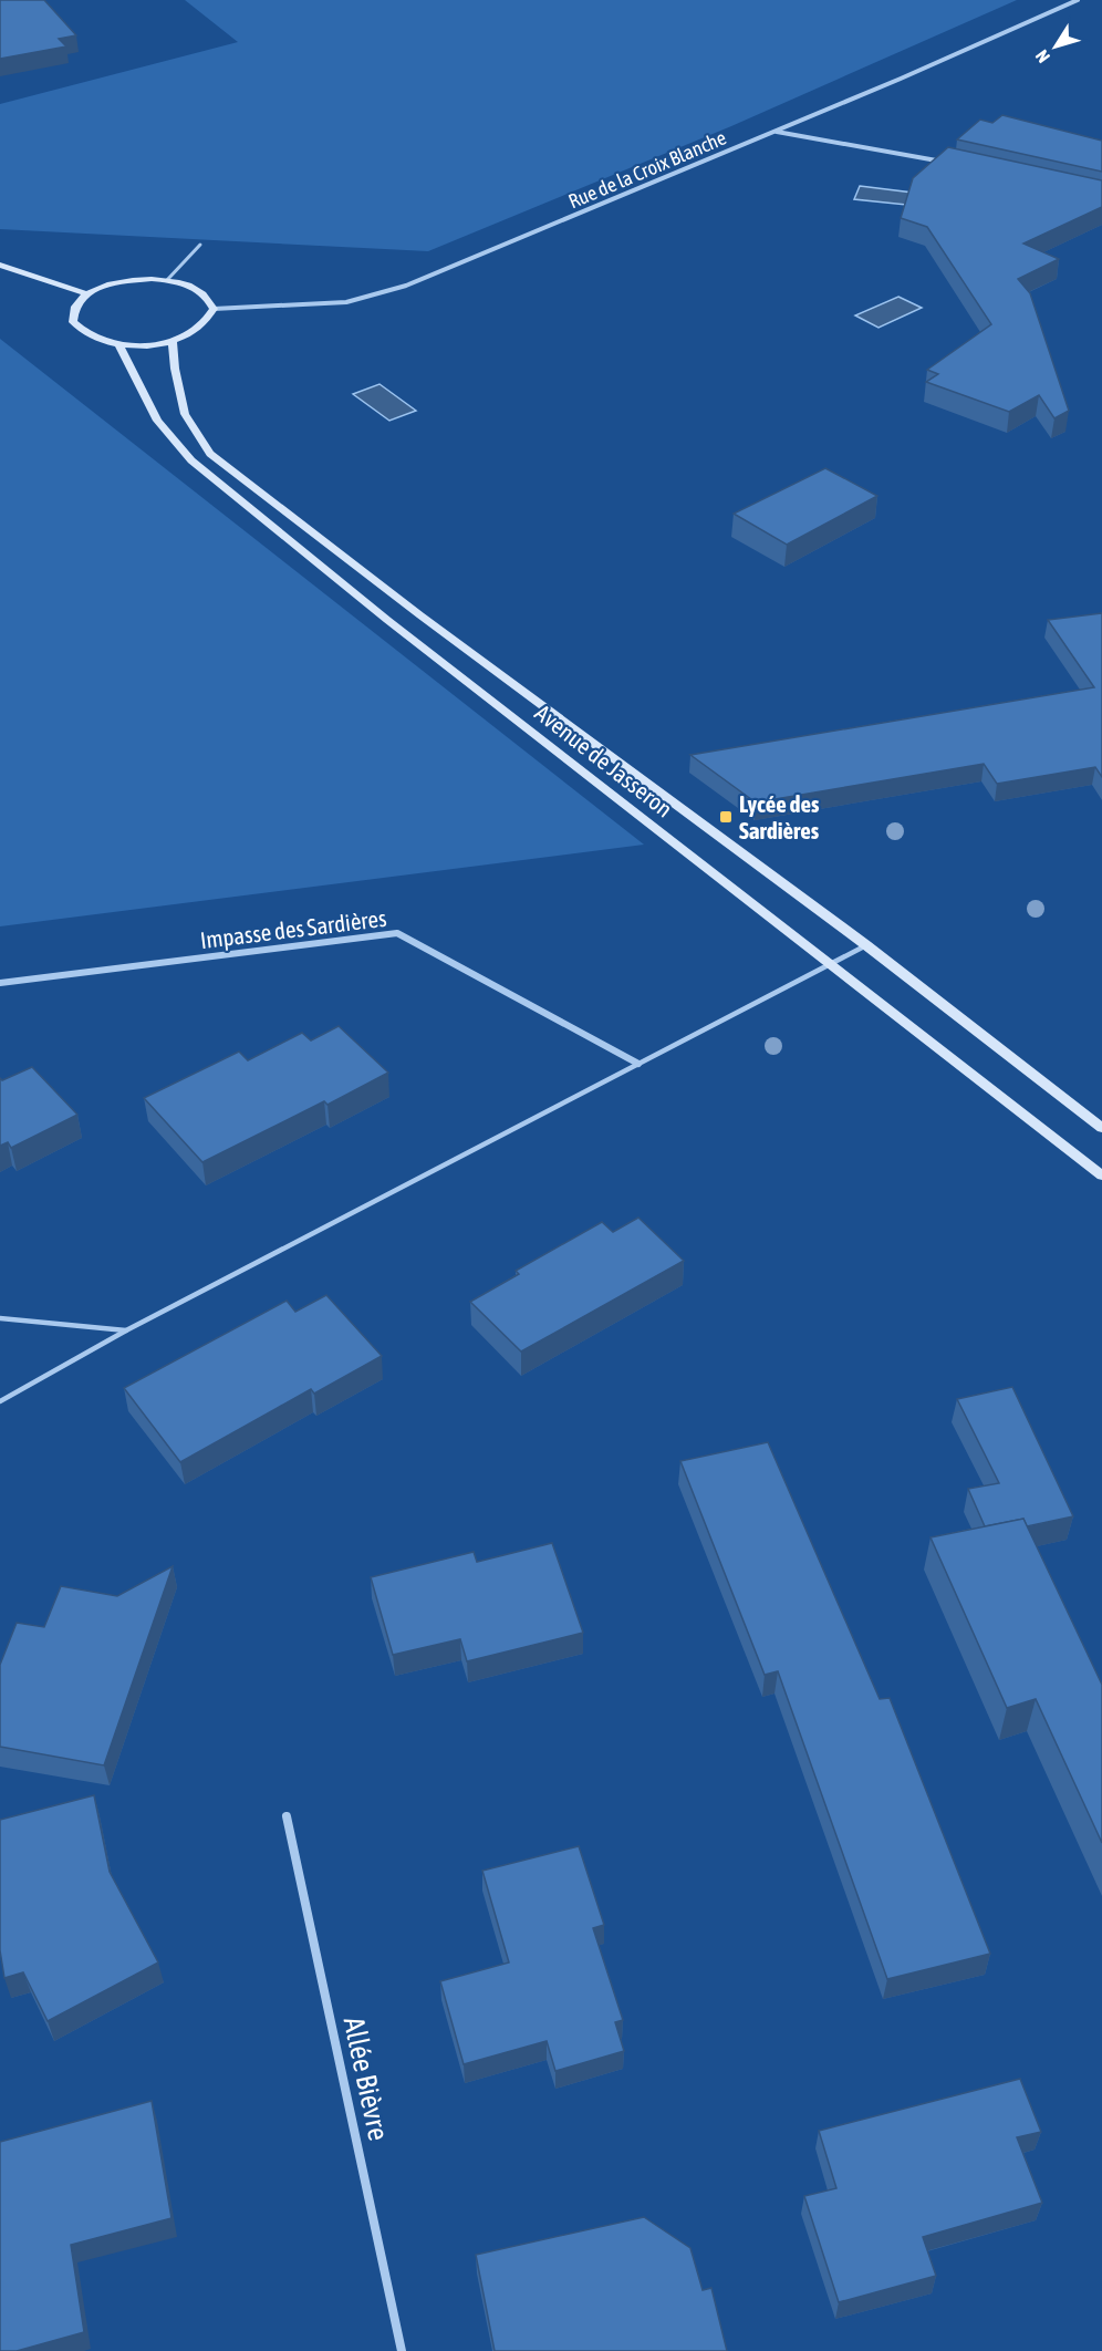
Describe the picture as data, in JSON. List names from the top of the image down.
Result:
{
  "streets": {
    "main road": ["Avenue de Jasseron"],
    "street": ["Rue de la Croix Blanche", "Impasse des Sardières", "Allée Bièvre"]
  },
  "places": {
    "transit": ["Lycée des Sardières"]
  },
  "north": "bottom left"
}
